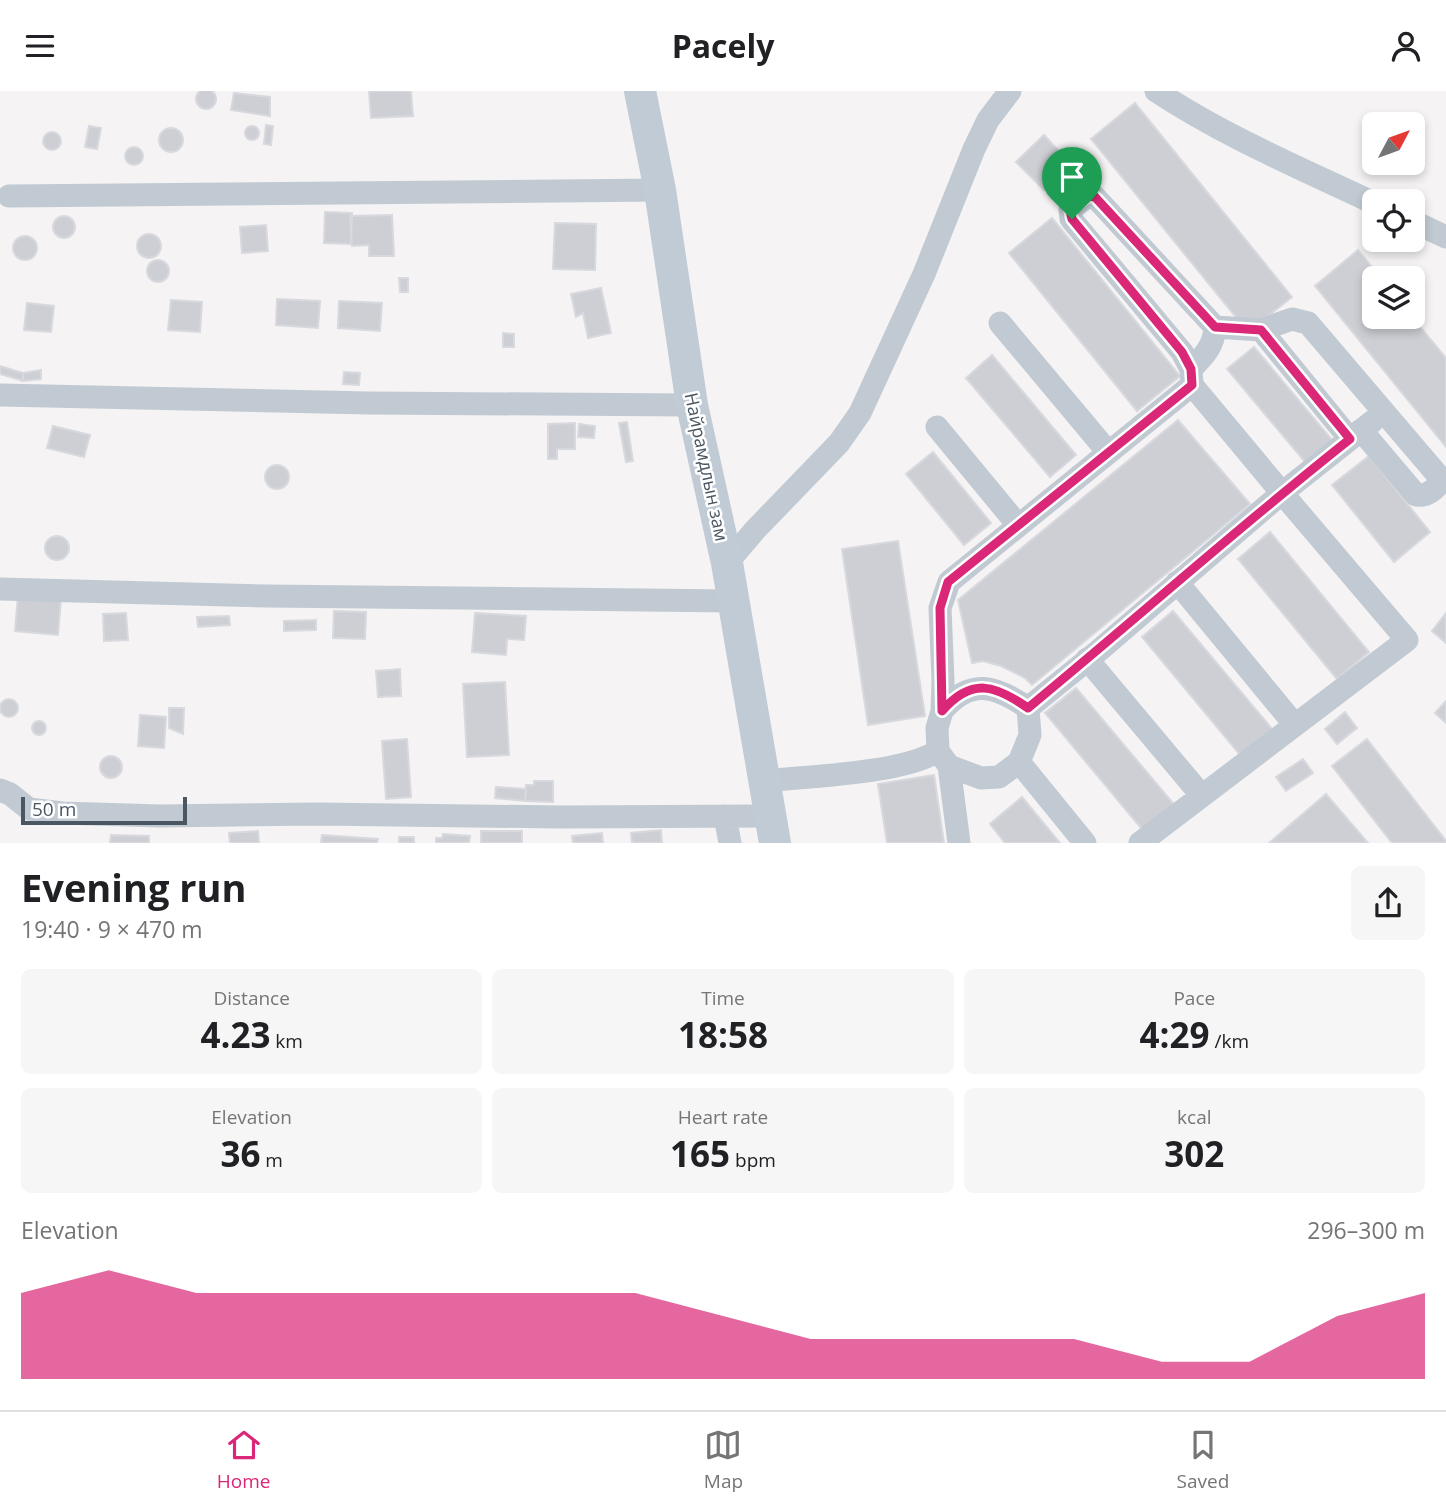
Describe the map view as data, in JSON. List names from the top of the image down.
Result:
{
  "streets": {
    "main road": ["Найрамдлын зам"]
  },
  "scale_bar": "50 m",
  "north": "top right",
  "page": {
    "header": "Pacely",
    "scale": "50 m",
    "heading": ["Evening run", "19:40 · 9 × 470 m"],
    "stats": [
      ["Distance", "4.23 km"],
      ["Time", "18:58"],
      ["Pace", "4:29 /km"],
      ["Elevation", "36 m"],
      ["Heart rate", "165 bpm"],
      ["kcal", "302"]
    ],
    "chart": ["Elevation", "296–300 m"],
    "tabs": ["Home", "Map", "Saved"]
  }
}
